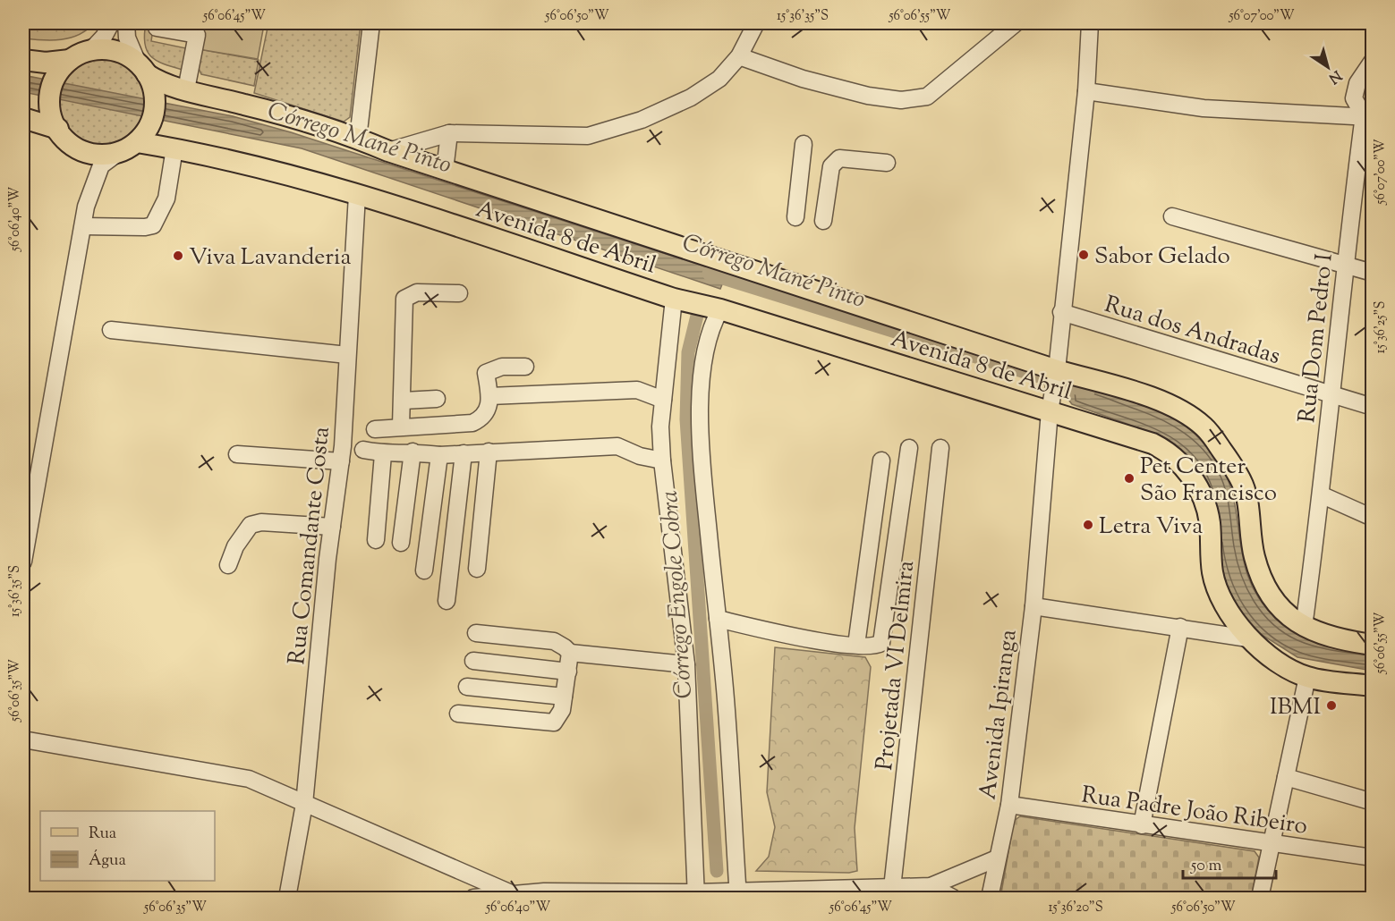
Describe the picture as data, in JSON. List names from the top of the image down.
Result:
{
  "streets": {
    "main road": ["Avenida 8 de Abril"],
    "street": [
      "Rua dos Andradas",
      "Rua Dom Pedro I",
      "Rua Comandante Costa",
      "Projetada VI Delmira",
      "Avenida Ipiranga",
      "Rua Padre João Ribeiro"
    ]
  },
  "crossings": [
    ["Avenida 8 de Abril", "Rua Dom Pedro I"],
    ["Avenida 8 de Abril", "Rua Comandante Costa"],
    ["Avenida 8 de Abril", "Avenida Ipiranga"],
    ["Rua dos Andradas", "Rua Dom Pedro I"],
    ["Rua dos Andradas", "Avenida Ipiranga"],
    ["Avenida Ipiranga", "Rua Padre João Ribeiro"]
  ],
  "water": ["Córrego Mané Pinto", "Córrego Engole Cobra"],
  "places": [
    "Sabor Gelado",
    "Viva Lavanderia",
    "Pet Center São Francisco",
    "Letra Viva",
    "IBMI"
  ],
  "legend": ["Rua", "Água"],
  "scale_bar": "50 m",
  "north": "bottom right",
  "coordinates": [
    "56°06'45\"W",
    "56°06'50\"W",
    "15°36'35\"S",
    "56°06'55\"W",
    "56°07'00\"W",
    "56°06'40\"W",
    "15°36'25\"S",
    "56°06'35\"W",
    "15°36'20\"S"
  ]
}
